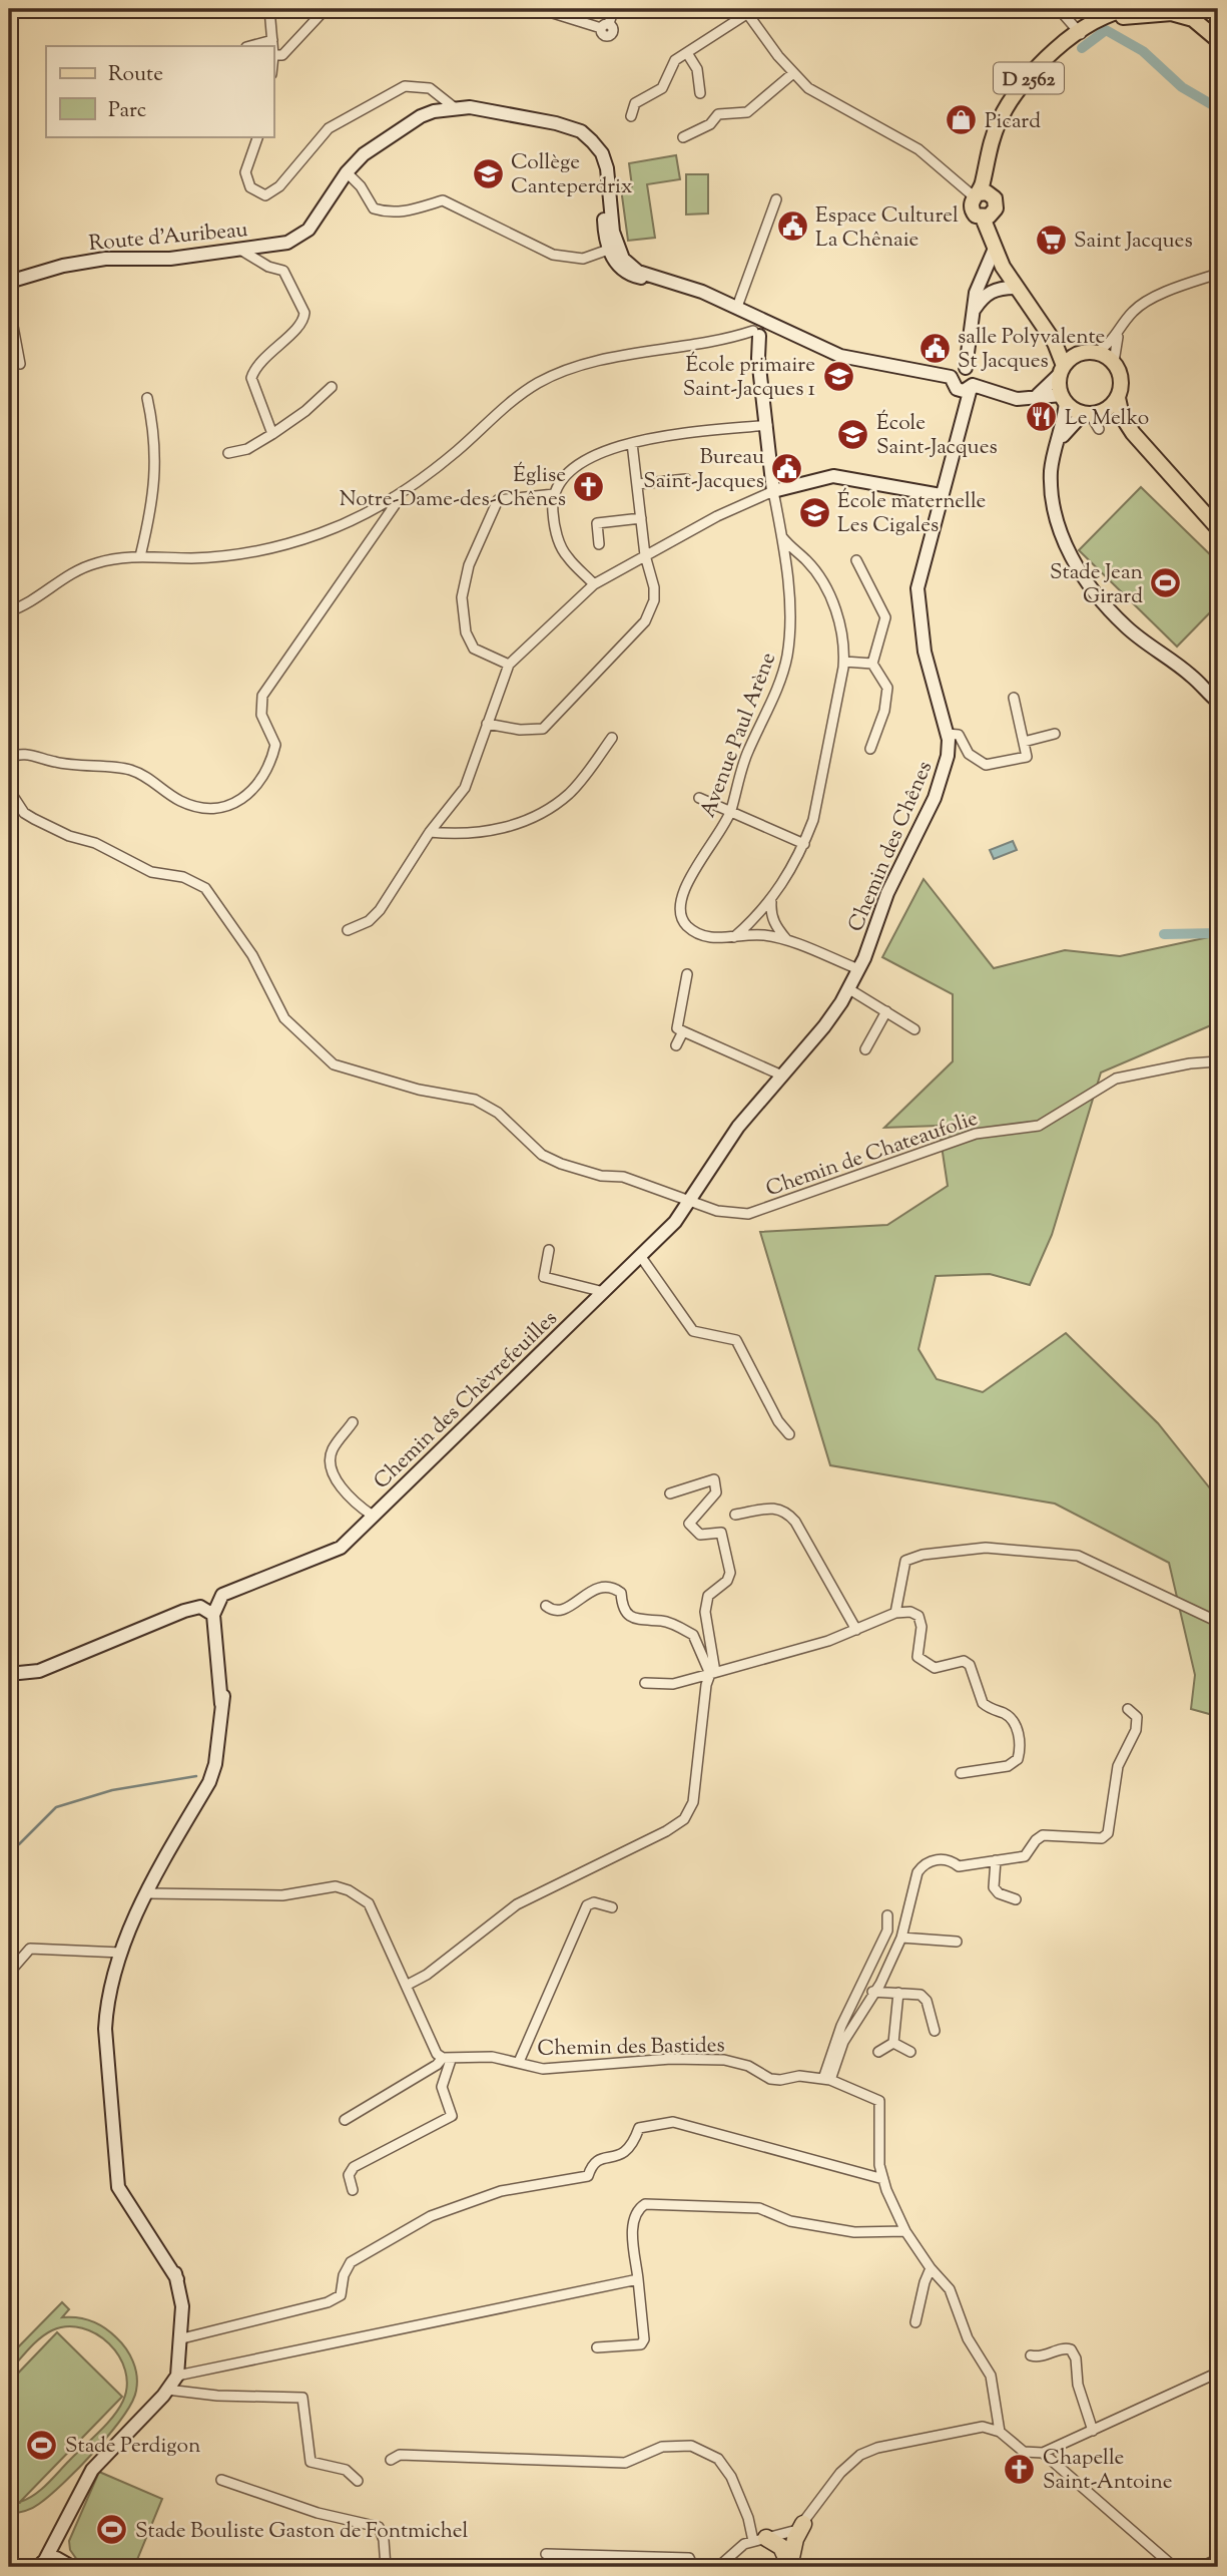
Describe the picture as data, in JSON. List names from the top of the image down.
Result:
{
  "streets": {
    "main road": [
      "D 2562",
      "Route d'Auribeau",
      "Chemin des Chênes",
      "Chemin des Chèvrefeuilles"
    ],
    "street": ["Avenue Paul Arène", "Chemin de Chateaufolie", "Chemin des Bastides"]
  },
  "crossings": [
    ["Chemin des Chênes", "Chemin de Chateaufolie"],
    ["Chemin des Chênes", "Chemin des Chèvrefeuilles"],
    ["Chemin de Chateaufolie", "Chemin des Chèvrefeuilles"]
  ],
  "places": {
    "shop": ["Picard"],
    "school or university": [
      "Collège Canteperdrix",
      "École primaire Saint-Jacques 1",
      "École Saint-Jacques",
      "École maternelle Les Cigales"
    ],
    "public building": ["Espace Culturel La Chênaie", "salle Polyvalente St Jacques", "Bureau Saint-Jacques"],
    "supermarket": ["Saint Jacques"],
    "restaurant": ["Le Melko"],
    "church": ["Église Notre-Dame-des-Chênes", "Chapelle Saint-Antoine"],
    "sports": ["Stade Jean Girard", "Stade Perdigon", "Stade Bouliste Gaston de Fontmichel"]
  },
  "legend": ["Route", "Parc"]
}
